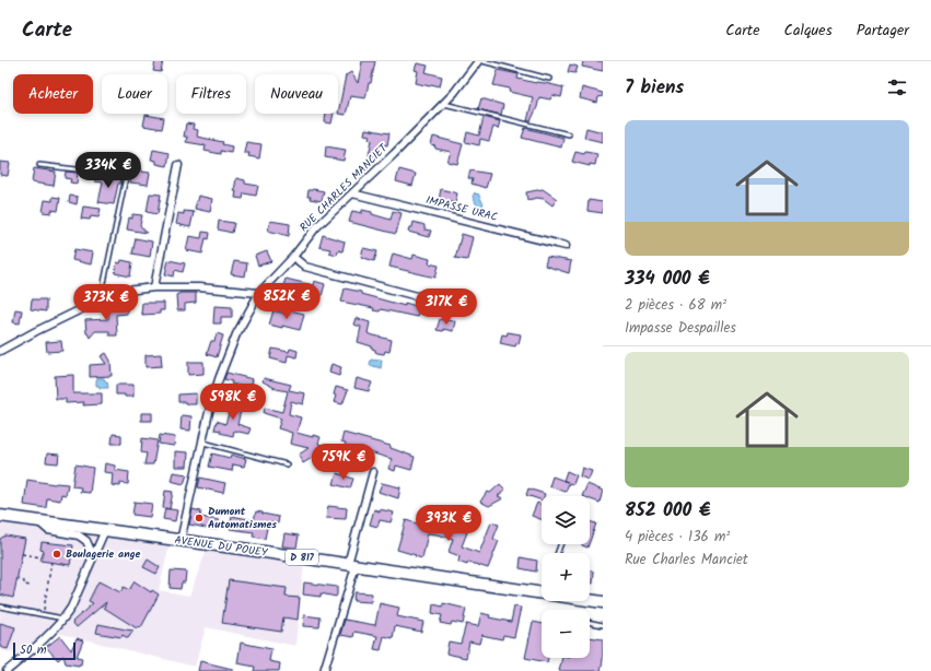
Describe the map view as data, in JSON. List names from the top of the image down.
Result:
{
  "streets": {
    "main road": ["AVENUE DU POUEY", "D 817"],
    "street": ["RUE CHARLES MANCIET", "IMPASSE URAC"]
  },
  "crossings": [
    ["RUE CHARLES MANCIET", "IMPASSE URAC"],
    ["RUE CHARLES MANCIET", "AVENUE DU POUEY"]
  ],
  "places": ["Dumont Automatismes", "Boulagerie ange"],
  "scale_bar": "50 m",
  "page": {
    "header": "Carte",
    "nav": ["Carte", "Calques", "Partager"],
    "heading": "7 biens",
    "chip": [
      "Acheter",
      "Louer",
      "Filtres",
      "Nouveau"
    ],
    "list": [
      {
        "name": "334 000 €",
        "note": "2 pièces · 68 m² · Impasse Despailles"
      },
      {
        "name": "852 000 €",
        "note": "4 pièces · 136 m² · Rue Charles Manciet"
      }
    ],
    "price": [
      "334K €",
      "852K €",
      "373K €",
      "317K €",
      "598K €",
      "759K €",
      "393K €"
    ],
    "map_buttons": ["+", "−"],
    "scale": "50 m"
  }
}
